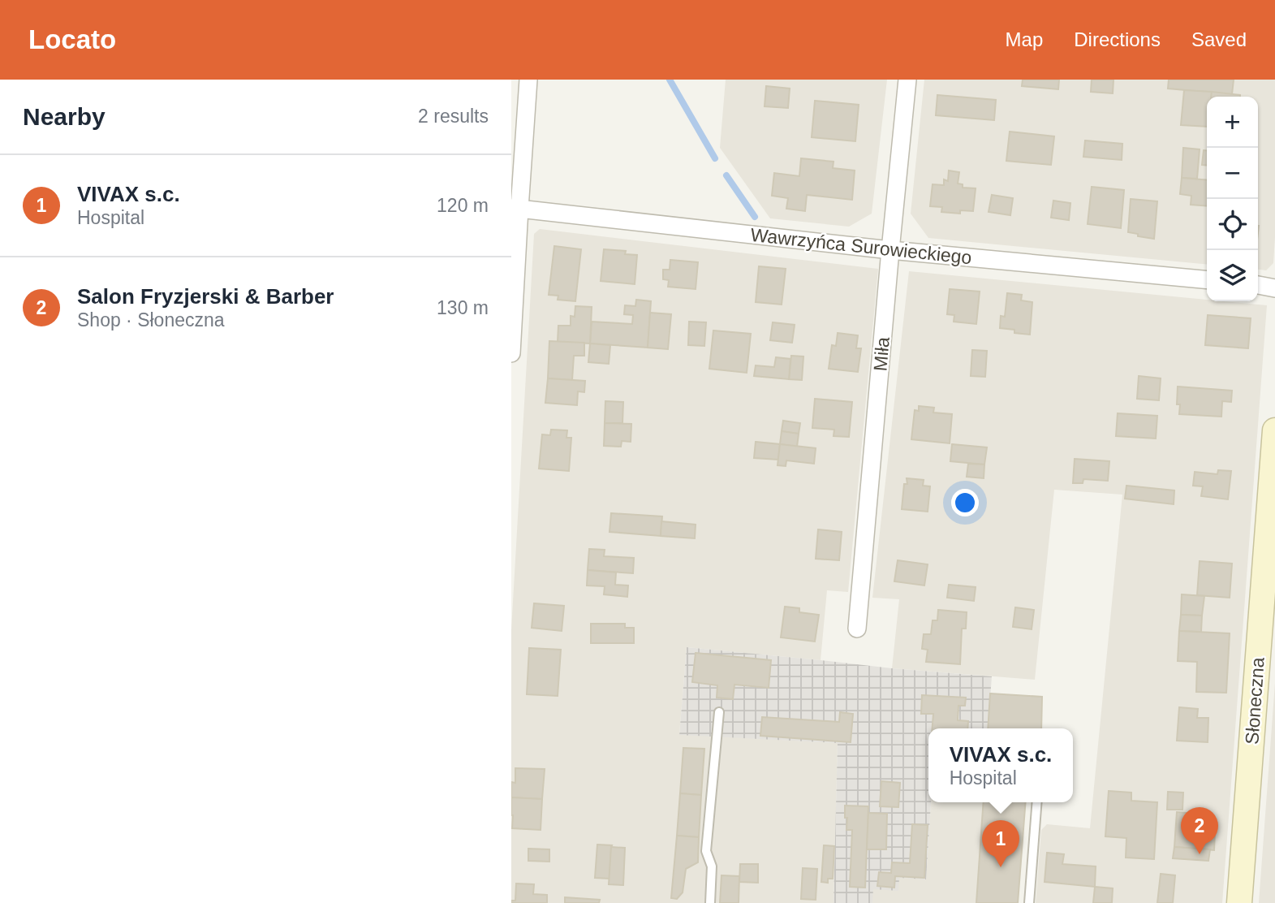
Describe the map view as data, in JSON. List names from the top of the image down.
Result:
{
  "streets": {
    "street": ["Wawrzyńca Surowieckiego", "Miła", "Słoneczna"]
  },
  "crossings": [
    ["Wawrzyńca Surowieckiego", "Miła"]
  ],
  "page": {
    "header": "Locato",
    "nav": ["Map", "Directions", "Saved"],
    "heading": ["Nearby", "2 results"],
    "map_buttons": ["+", "−"],
    "list": [
      {
        "mark": "1",
        "name": "VIVAX s.c.",
        "note": "Hospital",
        "value": "120 m"
      },
      {
        "mark": "2",
        "name": "Salon Fryzjerski & Barber",
        "note": "Shop · Słoneczna",
        "value": "130 m"
      }
    ],
    "popup": ["VIVAX s.c.", "Hospital"],
    "pins": ["2", "1"]
  }
}
